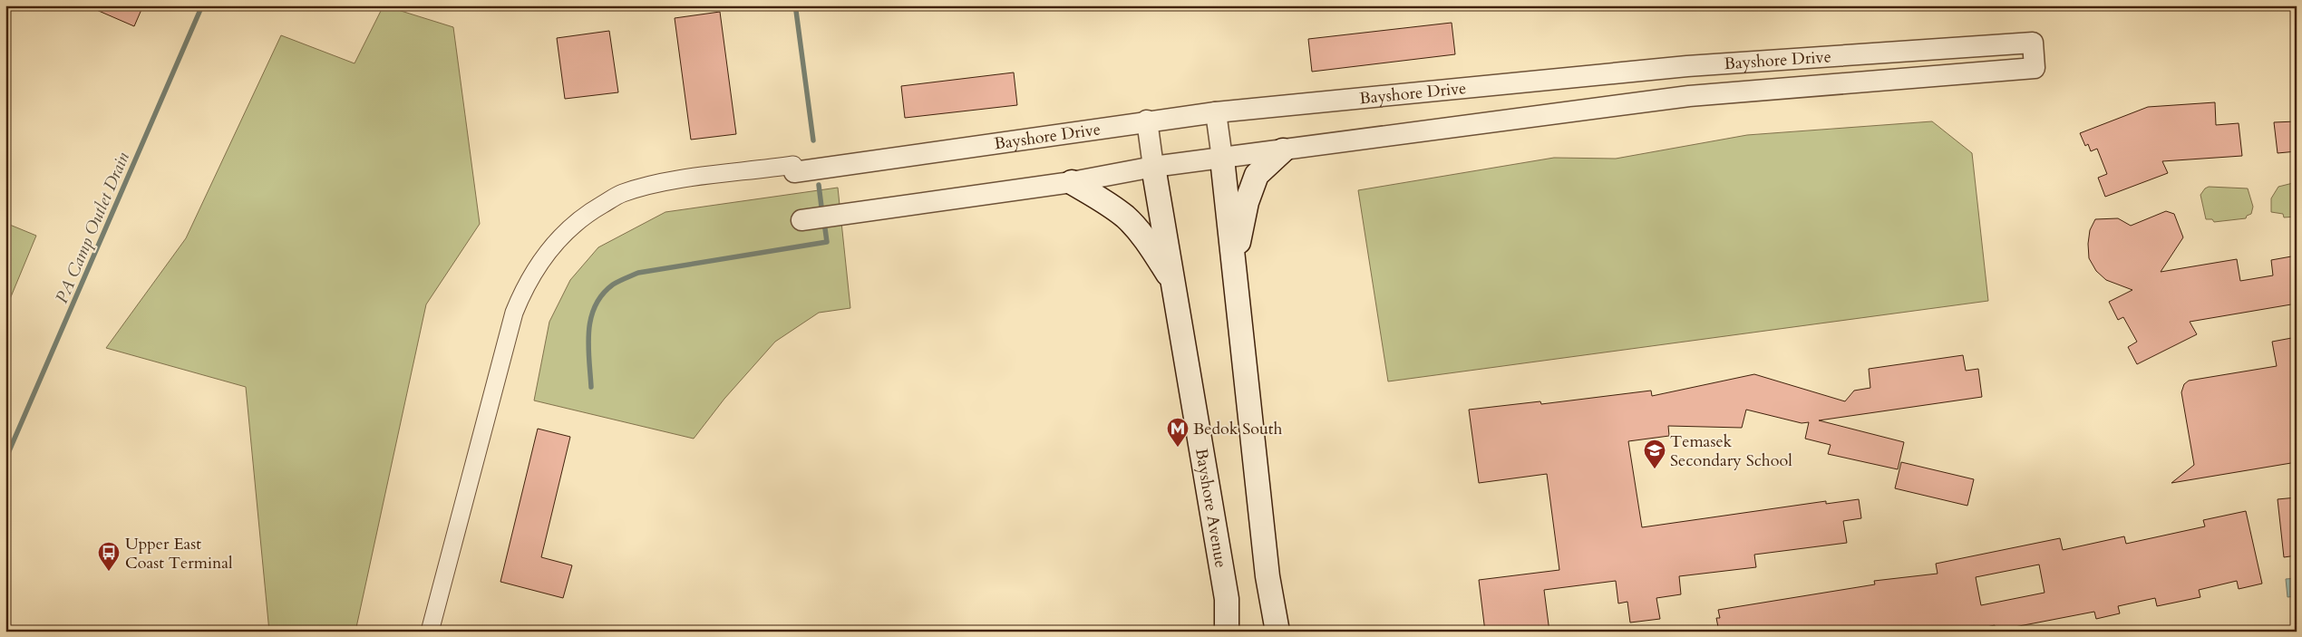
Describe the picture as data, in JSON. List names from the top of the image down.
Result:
{
  "streets": {
    "main road": ["Bayshore Avenue"],
    "street": ["Bayshore Drive"]
  },
  "crossings": [
    ["Bayshore Drive", "Bayshore Avenue"]
  ],
  "water": ["PA Camp Outlet Drain"],
  "places": {
    "metro station": ["Bedok South"],
    "school or university": ["Temasek Secondary School"],
    "bus stop": ["Upper East Coast Terminal"]
  }
}
